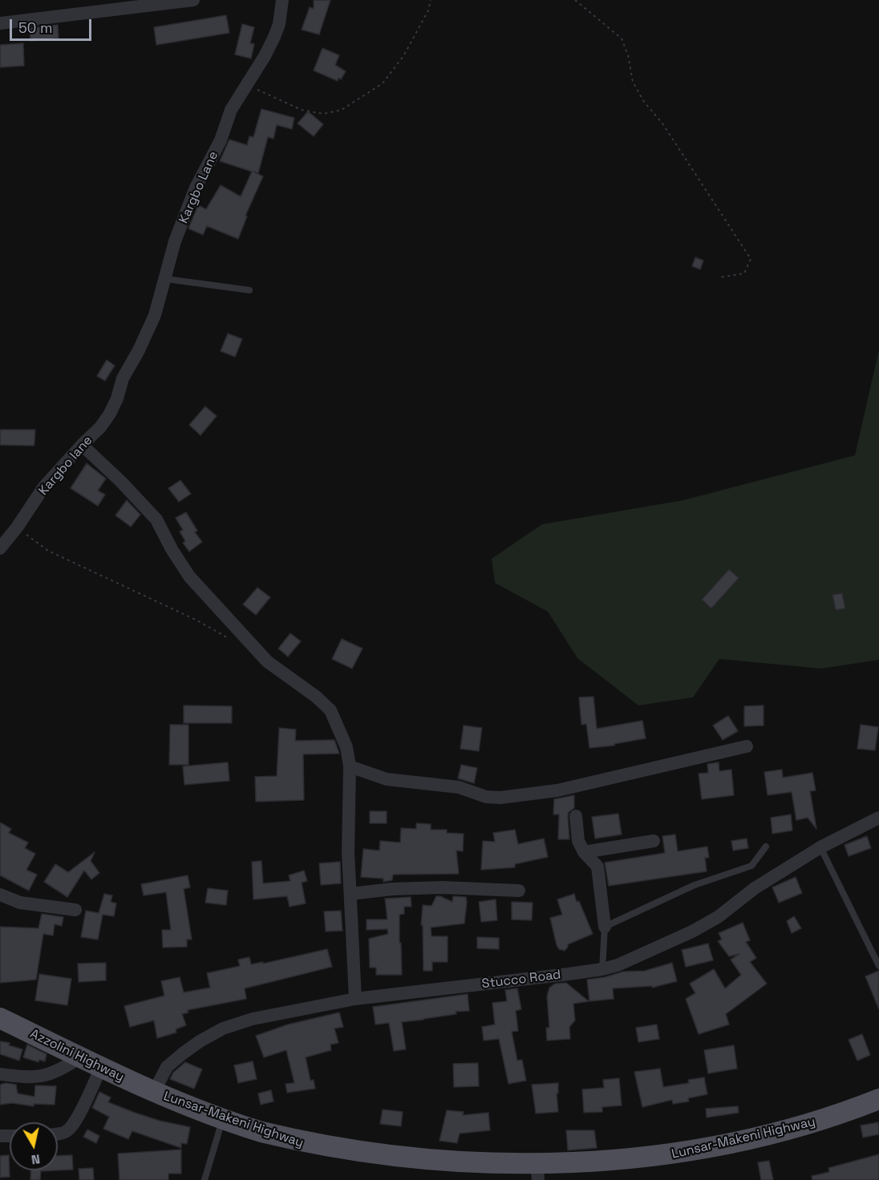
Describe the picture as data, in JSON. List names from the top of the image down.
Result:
{
  "streets": {
    "main road": ["Azzolini Highway", "Lunsar-Makeni Highway"],
    "street": ["Kargbo Lane", "Kargbo lane", "Stucco Road"]
  },
  "crossings": [
    ["Kargbo Lane", "Kargbo lane"],
    ["Stucco Road", "Azzolini Highway"],
    ["Stucco Road", "Lunsar-Makeni Highway"],
    ["Azzolini Highway", "Lunsar-Makeni Highway"]
  ],
  "scale_bar": "50 m",
  "north": "bottom"
}
